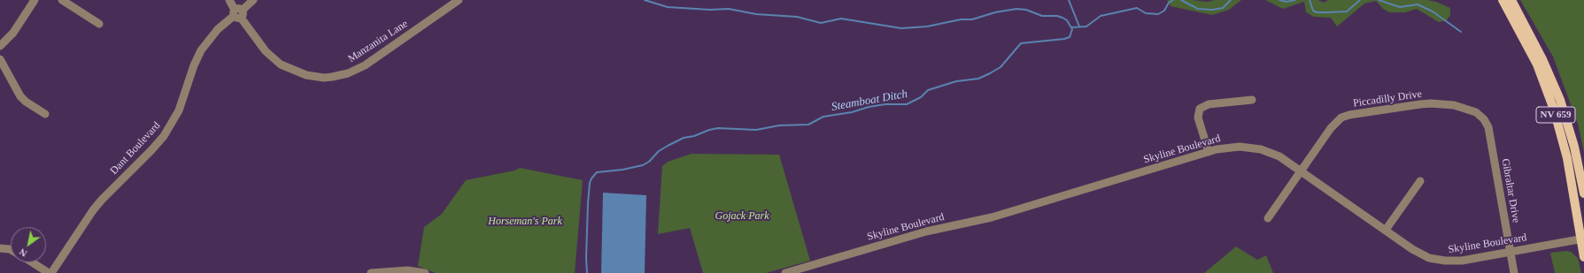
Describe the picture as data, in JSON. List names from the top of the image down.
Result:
{
  "streets": {
    "main road": ["NV 659"],
    "street": [
      "Manzanita Lane",
      "Piccadilly Drive",
      "Dant Boulevard",
      "Skyline Boulevard",
      "Gibraltar Drive"
    ]
  },
  "crossings": [
    ["Manzanita Lane", "Dant Boulevard"],
    ["Piccadilly Drive", "Skyline Boulevard"],
    ["Piccadilly Drive", "Gibraltar Drive"],
    ["NV 659", "Skyline Boulevard"],
    ["Skyline Boulevard", "Gibraltar Drive"]
  ],
  "water": ["Steamboat Ditch"],
  "parks": ["Gojack Park", "Horseman's Park"],
  "north": "bottom left"
}
